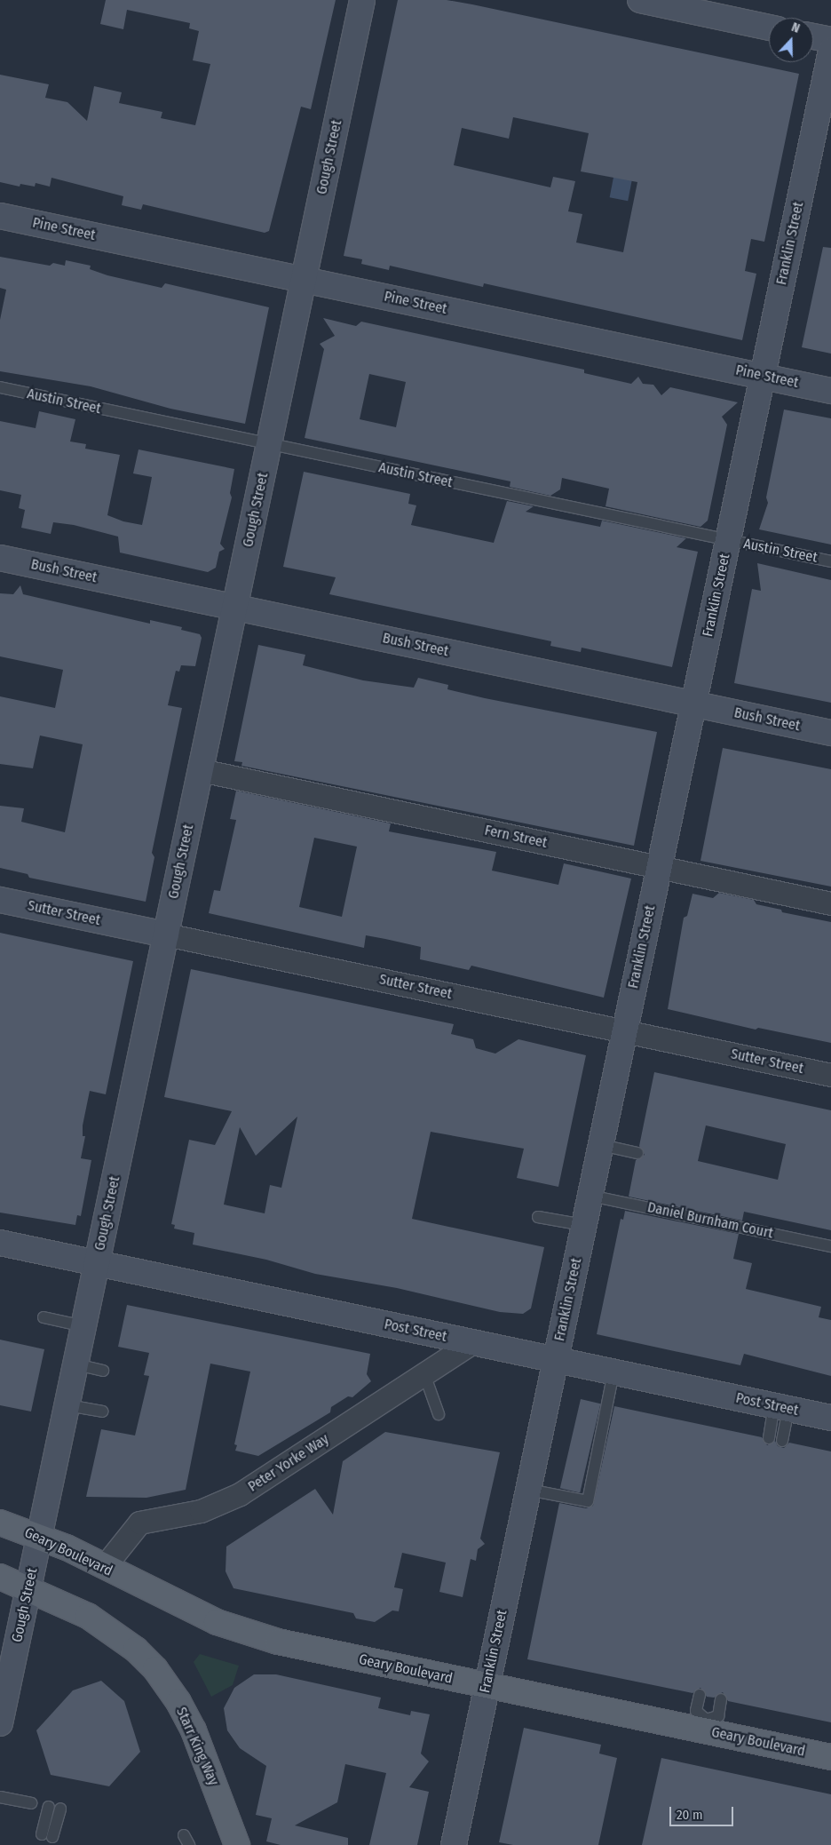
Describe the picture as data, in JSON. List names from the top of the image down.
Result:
{
  "streets": {
    "main road": [
      "Gough Street",
      "Pine Street",
      "Franklin Street",
      "Bush Street",
      "Sutter Street",
      "Post Street",
      "Geary Boulevard",
      "Starr King Way"
    ],
    "street": ["Fern Street", "Peter Yorke Way"],
    "lane": ["Austin Street", "Daniel Burnham Court"]
  },
  "crossings": [
    ["Gough Street", "Pine Street"],
    ["Gough Street", "Austin Street"],
    ["Gough Street", "Bush Street"],
    ["Gough Street", "Fern Street"],
    ["Gough Street", "Sutter Street"],
    ["Gough Street", "Post Street"],
    ["Gough Street", "Geary Boulevard"],
    ["Gough Street", "Starr King Way"],
    ["Pine Street", "Franklin Street"],
    ["Franklin Street", "Austin Street"],
    ["Franklin Street", "Bush Street"],
    ["Franklin Street", "Fern Street"],
    ["Franklin Street", "Sutter Street"],
    ["Franklin Street", "Daniel Burnham Court"],
    ["Franklin Street", "Post Street"],
    ["Franklin Street", "Geary Boulevard"],
    ["Post Street", "Peter Yorke Way"],
    ["Peter Yorke Way", "Geary Boulevard"]
  ],
  "scale_bar": "20 m",
  "north": "top"
}
